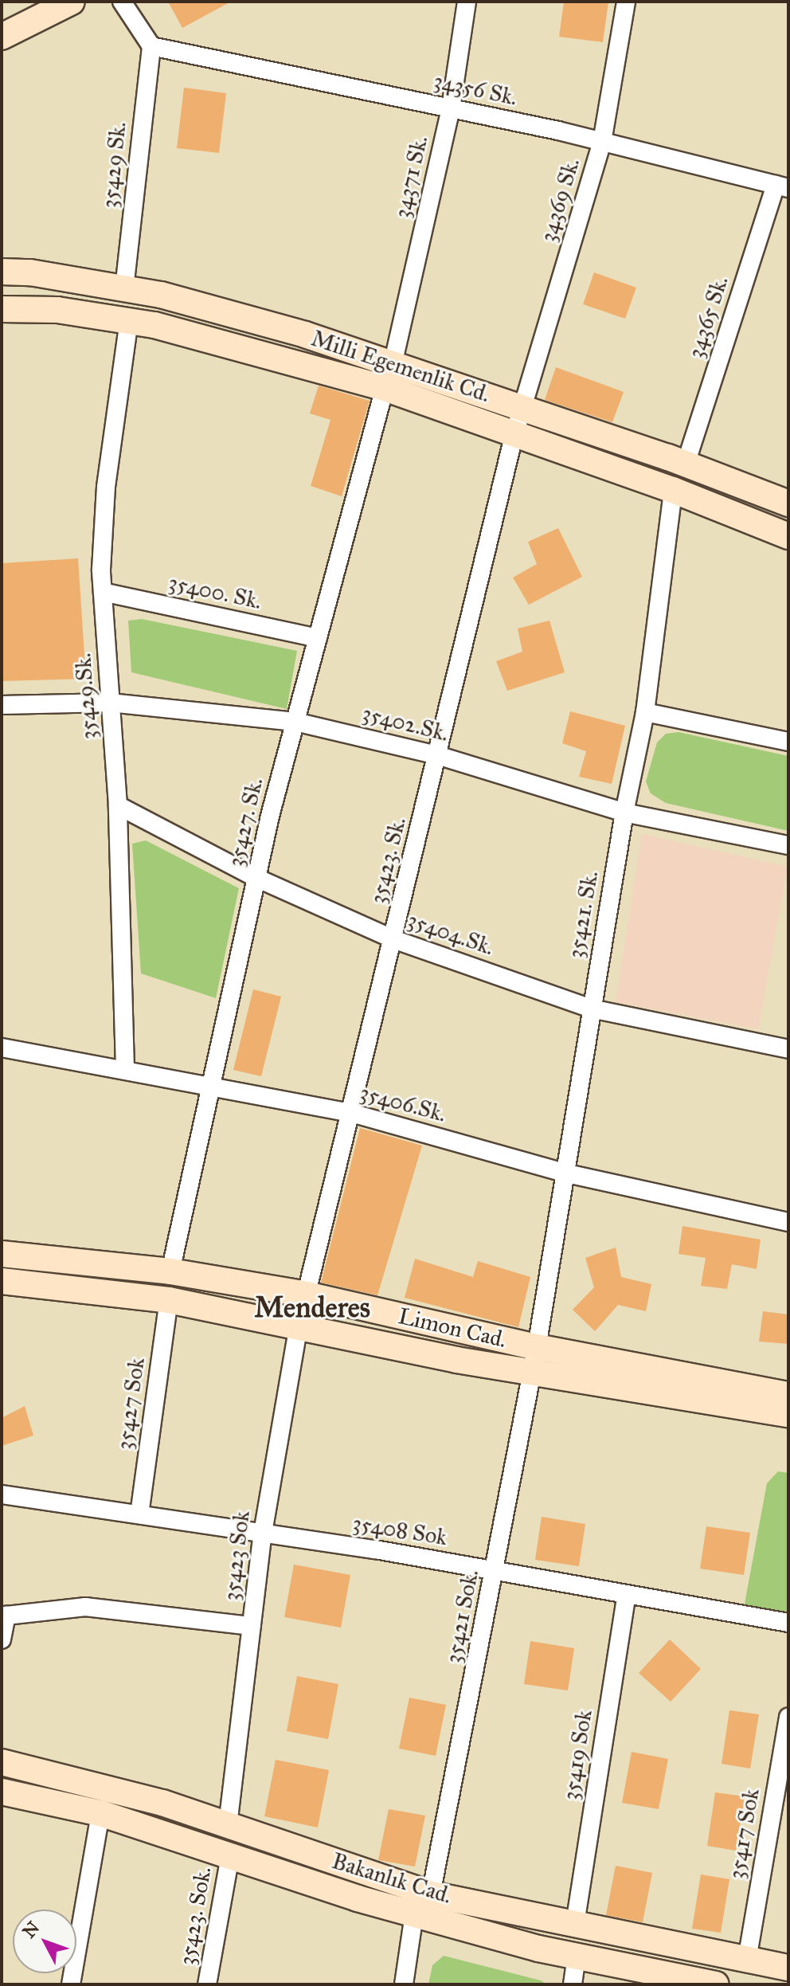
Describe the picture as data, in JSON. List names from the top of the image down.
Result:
{
  "streets": {
    "street": [
      "34356 Sk.",
      "35429 Sk.",
      "34371 Sk.",
      "34369 Sk.",
      "34365 Sk.",
      "Milli Egemenlik Cd.",
      "35400. Sk.",
      "35429.Sk.",
      "35402.Sk.",
      "35427. Sk.",
      "35423. Sk.",
      "35421. Sk.",
      "35404.Sk.",
      "35406.Sk.",
      "Limon Cad.",
      "35427 Sok",
      "35408 Sok",
      "35423 Sok",
      "35421 Sok.",
      "35419 Sok",
      "35417 Sok",
      "Bakanlık Cad.",
      "35423. Sok."
    ]
  },
  "crossings": [
    ["34356 Sk.", "35429 Sk."],
    ["34356 Sk.", "34371 Sk."],
    ["34356 Sk.", "34369 Sk."],
    ["34356 Sk.", "34365 Sk."],
    ["35429 Sk.", "Milli Egemenlik Cd."],
    ["34371 Sk.", "Milli Egemenlik Cd."],
    ["34369 Sk.", "Milli Egemenlik Cd."],
    ["34369 Sk.", "35423. Sk."],
    ["34365 Sk.", "Milli Egemenlik Cd."],
    ["35400. Sk.", "35429.Sk."],
    ["35400. Sk.", "35427. Sk."],
    ["35429.Sk.", "35402.Sk."],
    ["35429.Sk.", "35404.Sk."],
    ["35429.Sk.", "35406.Sk."],
    ["35402.Sk.", "35427. Sk."],
    ["35402.Sk.", "35423. Sk."],
    ["35402.Sk.", "35421. Sk."],
    ["35427. Sk.", "35404.Sk."],
    ["35427. Sk.", "35406.Sk."],
    ["35427. Sk.", "Limon Cad."],
    ["35423. Sk.", "35404.Sk."],
    ["35423. Sk.", "35406.Sk."],
    ["35423. Sk.", "Limon Cad."],
    ["35423. Sk.", "35423 Sok"],
    ["35421. Sk.", "35404.Sk."],
    ["35421. Sk.", "35406.Sk."],
    ["35421. Sk.", "Limon Cad."],
    ["35421. Sk.", "35421 Sok."],
    ["Limon Cad.", "35427 Sok"],
    ["Limon Cad.", "35423 Sok"],
    ["Limon Cad.", "35421 Sok."],
    ["35427 Sok", "35408 Sok"],
    ["35408 Sok", "35423 Sok"],
    ["35408 Sok", "35421 Sok."],
    ["35408 Sok", "35419 Sok"],
    ["35423 Sok", "Bakanlık Cad."],
    ["35421 Sok.", "Bakanlık Cad."],
    ["35419 Sok", "Bakanlık Cad."],
    ["35417 Sok", "Bakanlık Cad."],
    ["Bakanlık Cad.", "35423. Sok."]
  ],
  "districts": ["Menderes"],
  "north": "top left"
}
